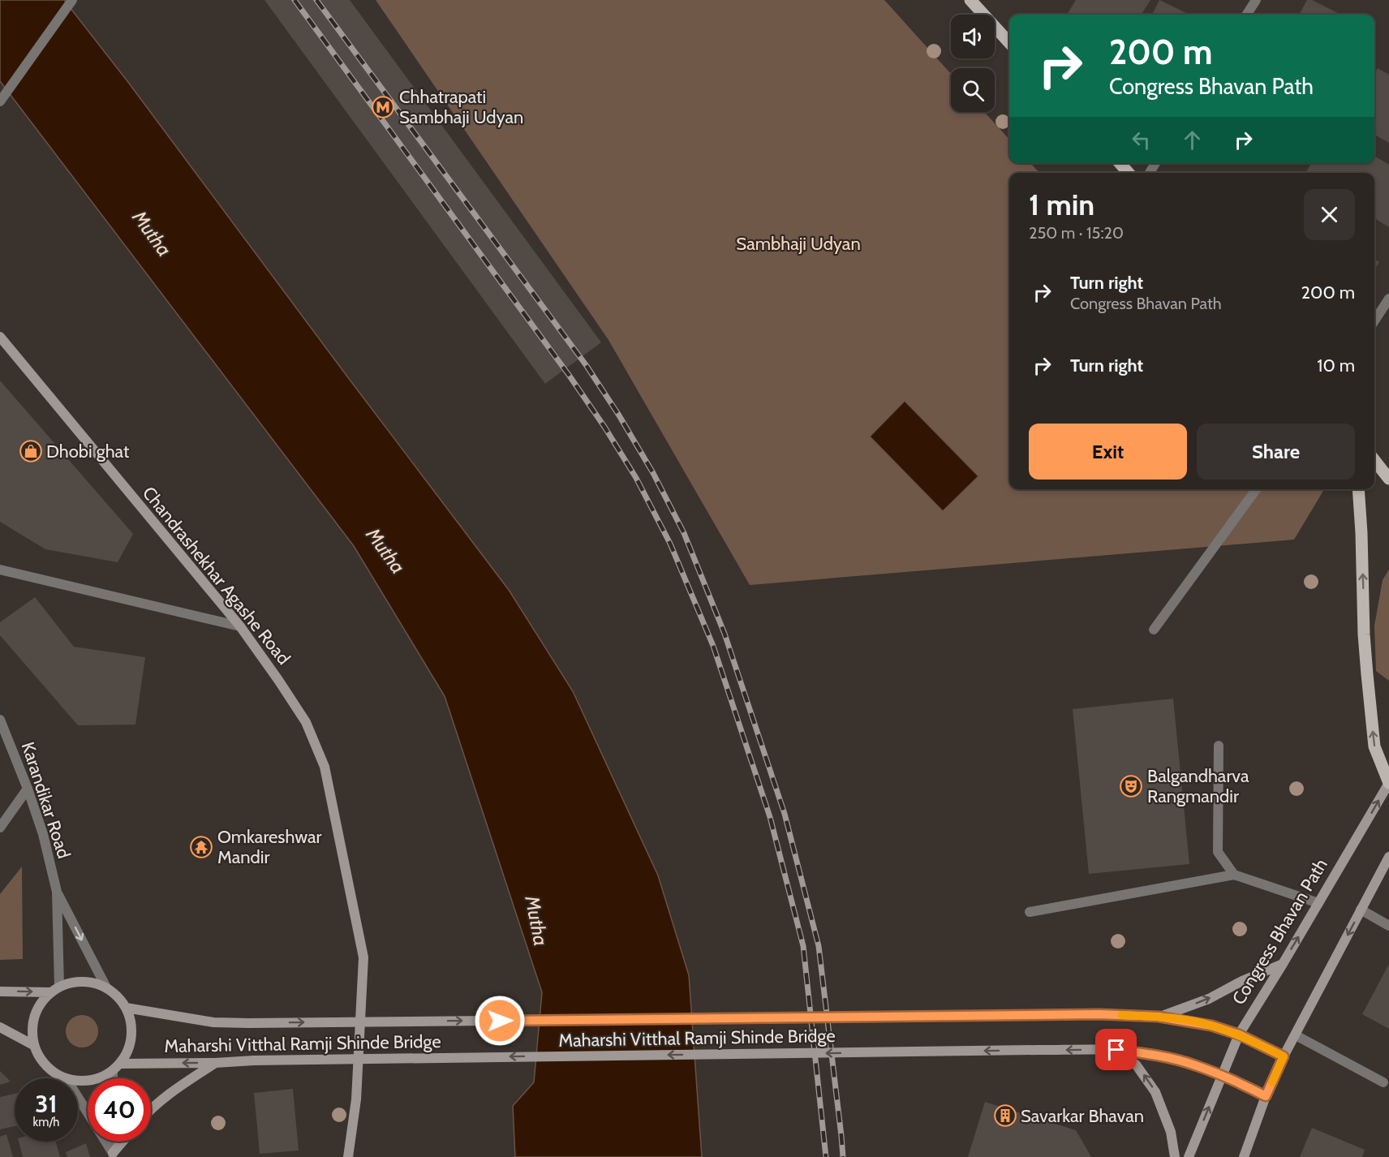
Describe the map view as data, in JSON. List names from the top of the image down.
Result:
{
  "streets": {
    "main road": ["Congress Bhavan Path"],
    "street": ["Chandrashekhar Agashe Road", "Karandikar Road", "Maharshi Vitthal Ramji Shinde Bridge"]
  },
  "crossings": [
    ["Congress Bhavan Path", "Maharshi Vitthal Ramji Shinde Bridge"]
  ],
  "one_way": ["Congress Bhavan Path"],
  "water": ["Mutha"],
  "parks": ["Sambhaji Udyan"],
  "places": {
    "metro station": ["Chhatrapati Sambhaji Udyan"],
    "shop": ["Dhobi ghat"],
    "theatre": ["Balgandharva Rangmandir"],
    "temple": ["Omkareshwar Mandir"],
    "building": ["Savarkar Bhavan"]
  },
  "page": {
    "turn": ["200 m", "Congress Bhavan Path"],
    "heading": ["1 min", "250 m · 15:20"],
    "list": [
      {
        "name": "Turn right",
        "note": "Congress Bhavan Path",
        "value": "200 m"
      },
      {
        "name": "Turn right",
        "value": "10 m"
      }
    ],
    "buttons": ["Exit", "Share"],
    "speed": "31 km/h",
    "limit": "40"
  }
}
